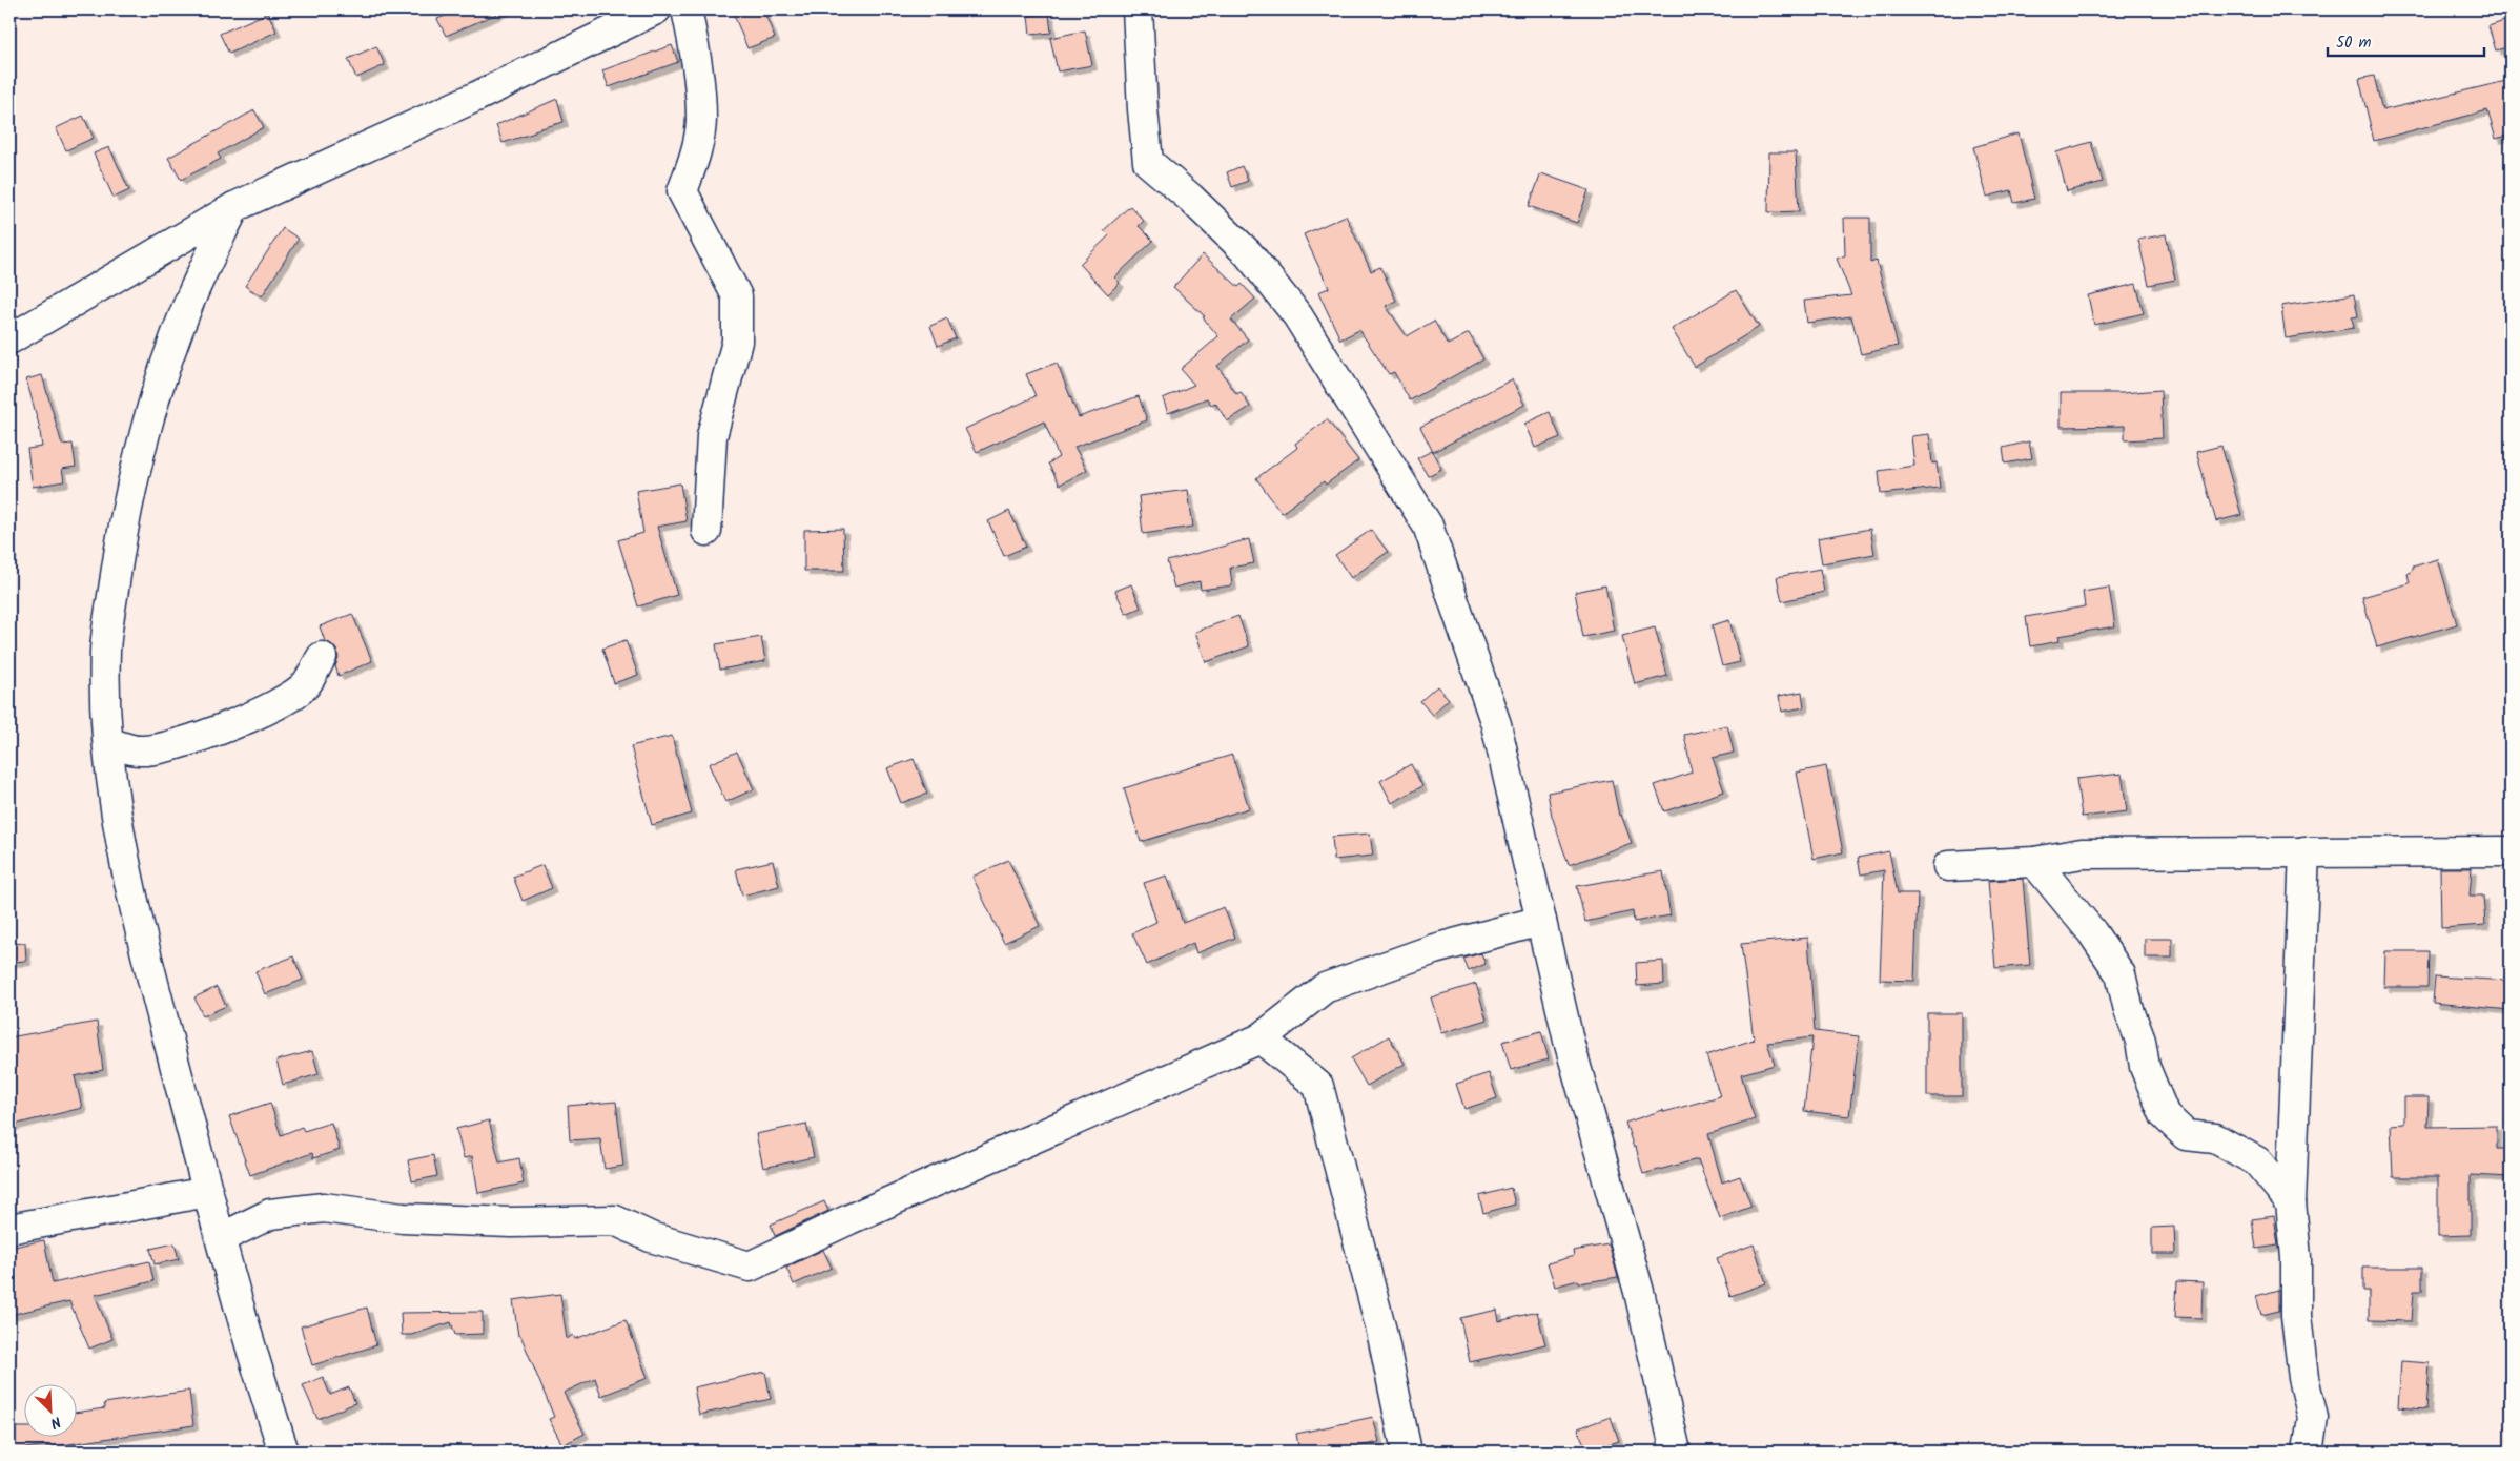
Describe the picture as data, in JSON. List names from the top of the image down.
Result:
{
  "scale_bar": "50 m",
  "north": "bottom right"
}
